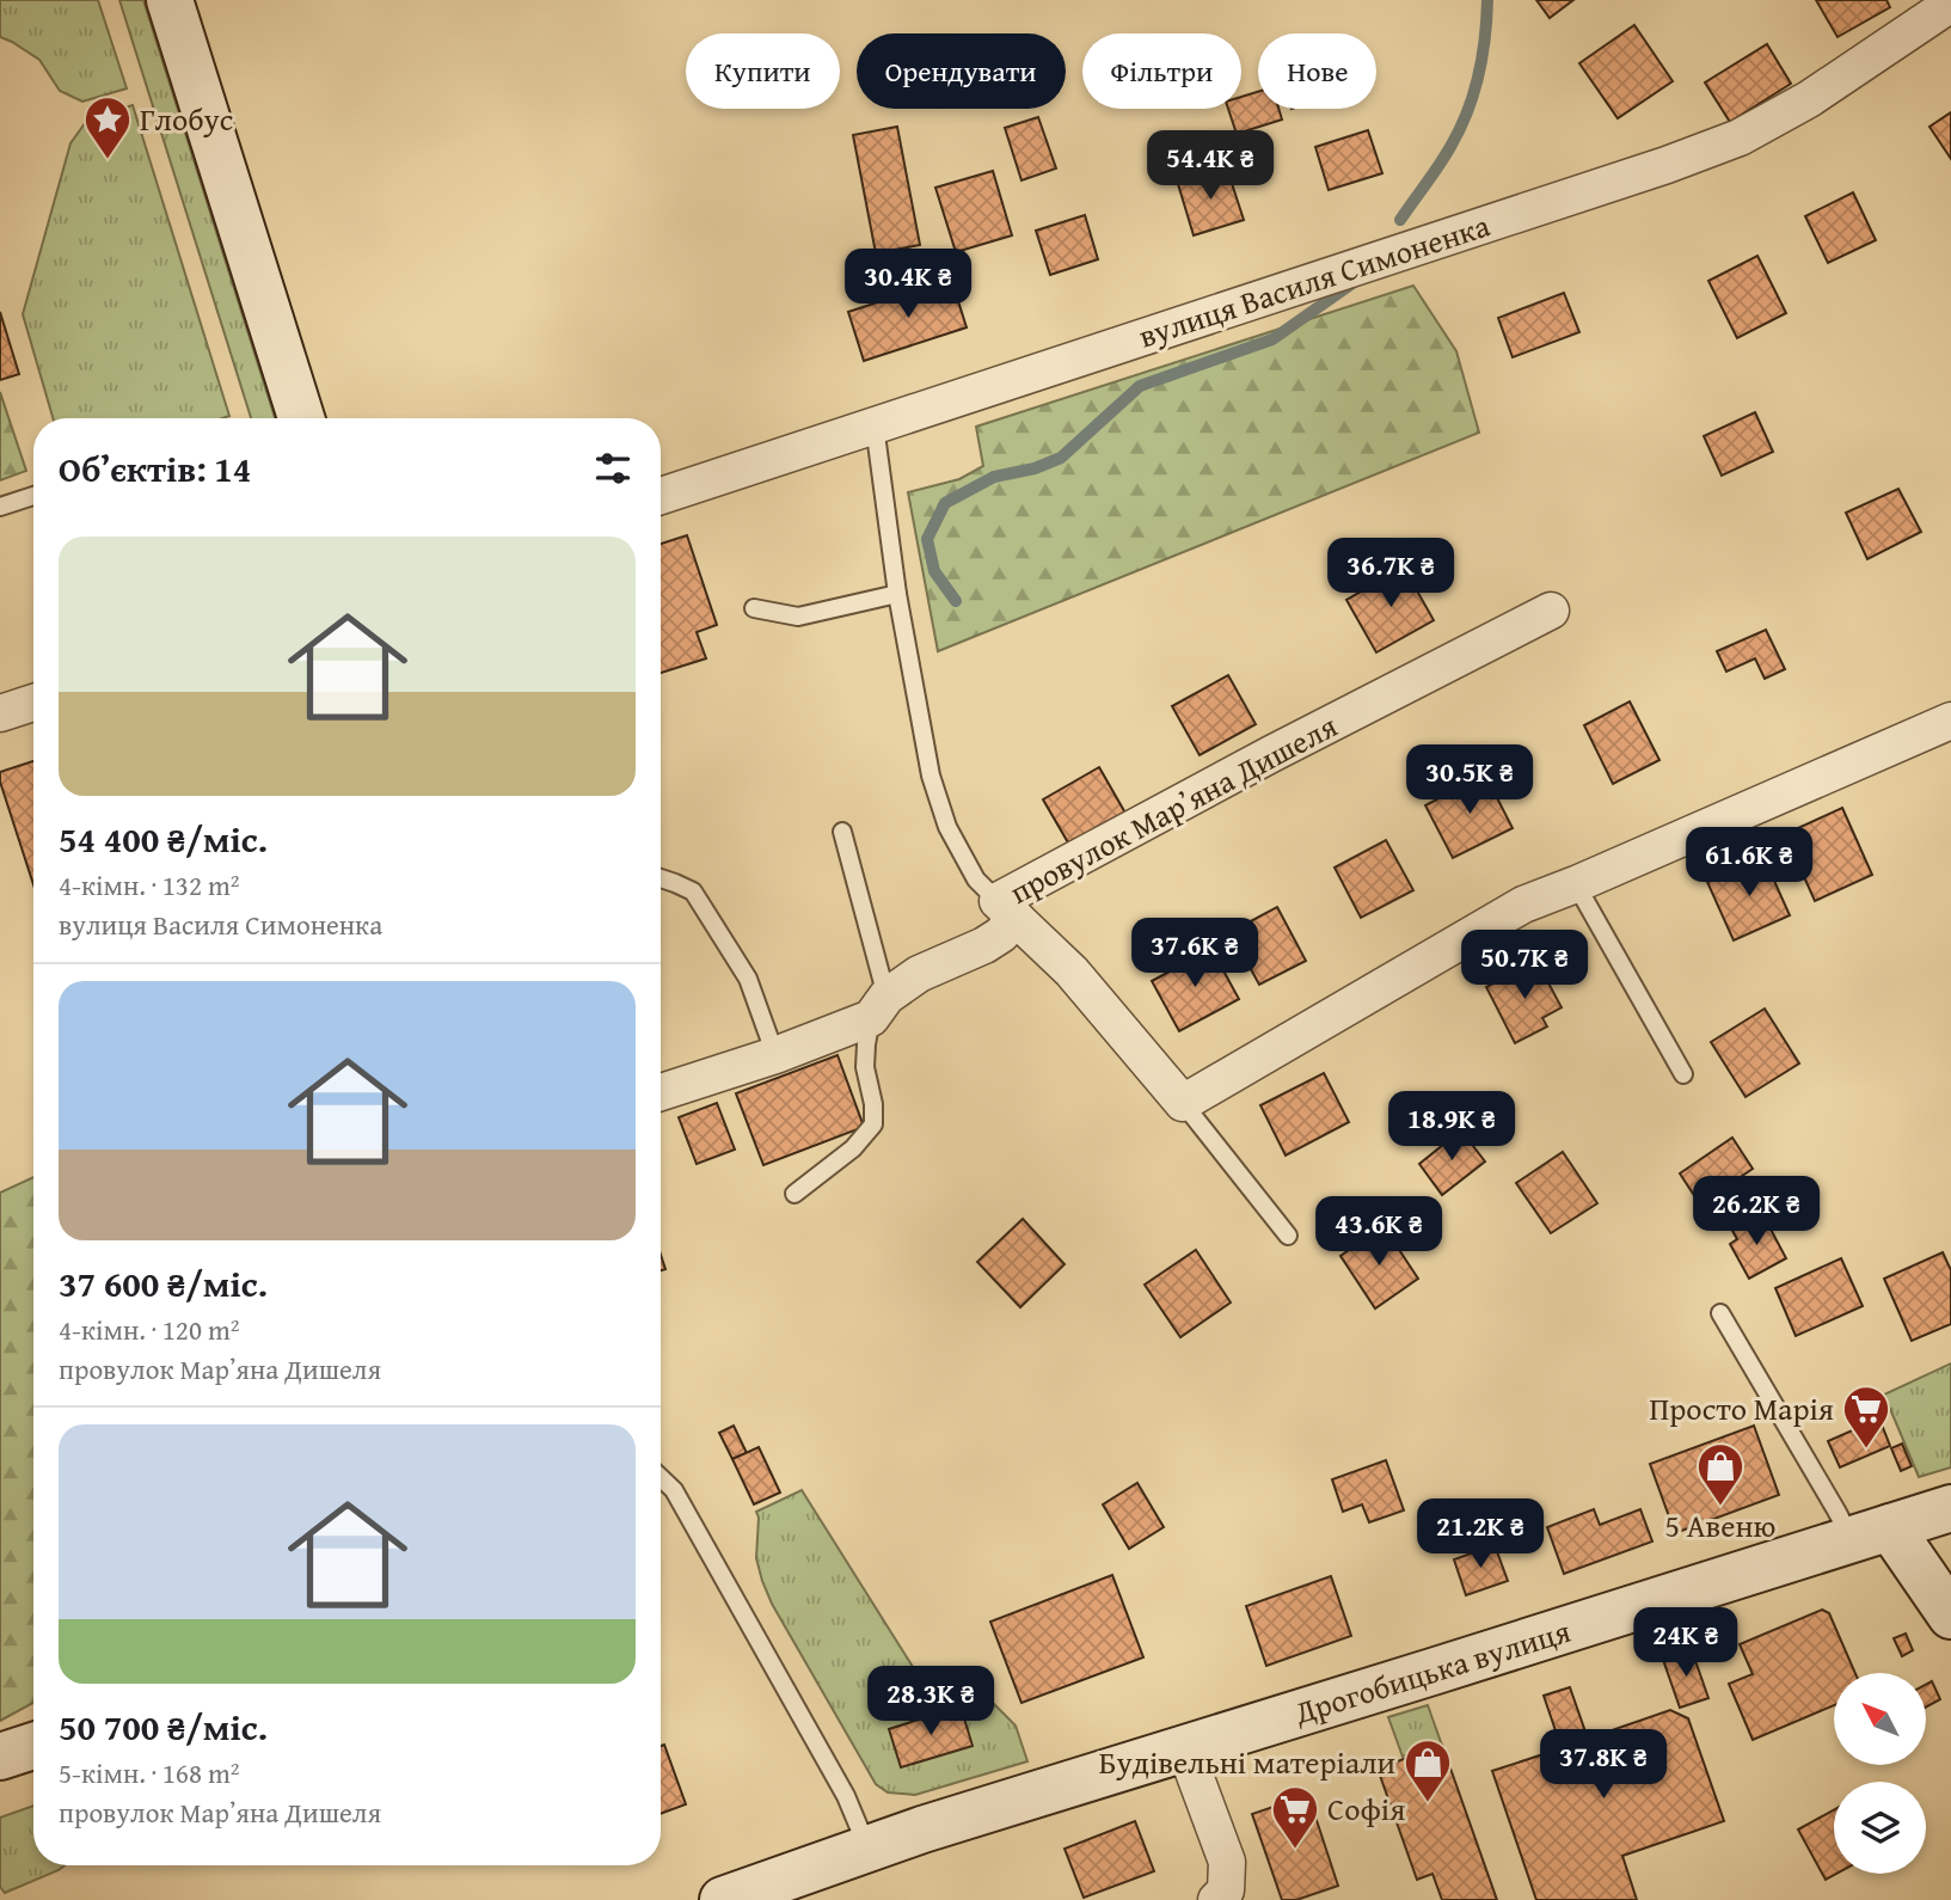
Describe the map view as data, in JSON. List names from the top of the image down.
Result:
{
  "streets": {
    "street": ["вулиця Василя Симоненка", "провулок Марʼяна Дишеля", "Дрогобицька вулиця"]
  },
  "places": {
    "place": ["Глобус"],
    "supermarket": ["Просто Марія", "Софія"],
    "shop": ["5 Авеню", "Будівельні матеріали"]
  },
  "north": "top left",
  "page": {
    "chip": [
      "Купити",
      "Орендувати",
      "Фільтри",
      "Нове"
    ],
    "price": [
      "54.4K ₴",
      "30.4K ₴",
      "36.7K ₴",
      "30.5K ₴",
      "61.6K ₴",
      "37.6K ₴",
      "50.7K ₴",
      "18.9K ₴",
      "26.2K ₴",
      "43.6K ₴",
      "21.2K ₴",
      "24K ₴",
      "28.3K ₴",
      "37.8K ₴"
    ],
    "heading": "Об’єктів: 14",
    "list": [
      {
        "name": "54 400 ₴/міс.",
        "note": "4-кімн. · 132 m² · вулиця Василя Симоненка"
      },
      {
        "name": "37 600 ₴/міс.",
        "note": "4-кімн. · 120 m² · провулок Марʼяна Дишеля"
      },
      {
        "name": "50 700 ₴/міс.",
        "note": "5-кімн. · 168 m² · провулок Марʼяна Дишеля"
      }
    ]
  }
}
